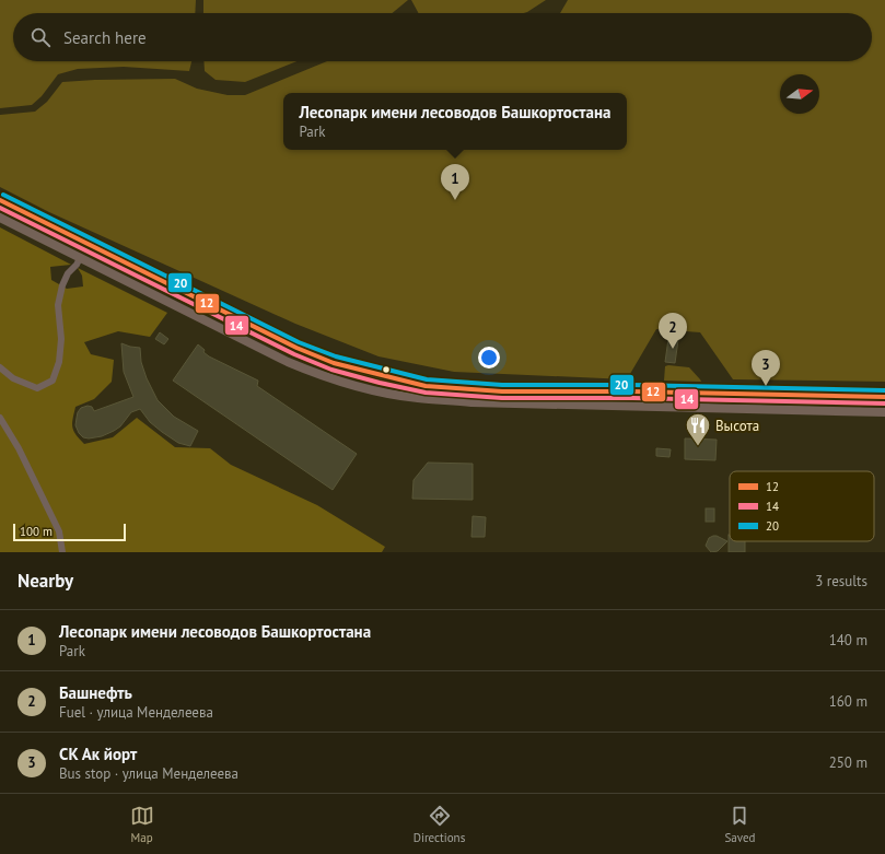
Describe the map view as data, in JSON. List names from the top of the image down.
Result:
{
  "places": {
    "restaurant": ["Высота"]
  },
  "lines": ["transit line 20", "transit line 12", "transit line 14"],
  "legend": ["12", "14", "20"],
  "scale_bar": "100 m",
  "north": "right",
  "page": {
    "search": "Search here",
    "popup": ["Лесопарк имени лесоводов Башкортостана", "Park"],
    "pins": ["1", "2", "3"],
    "scale": "100 m",
    "heading": ["Nearby", "3 results"],
    "list": [
      {
        "mark": "1",
        "name": "Лесопарк имени лесоводов Башкортостана",
        "note": "Park",
        "value": "140 m"
      },
      {
        "mark": "2",
        "name": "Башнефть",
        "note": "Fuel · улица Менделеева",
        "value": "160 m"
      },
      {
        "mark": "3",
        "name": "СК Ак йорт",
        "note": "Bus stop · улица Менделеева",
        "value": "250 m"
      }
    ],
    "nav": ["Map", "Directions", "Saved"]
  }
}
